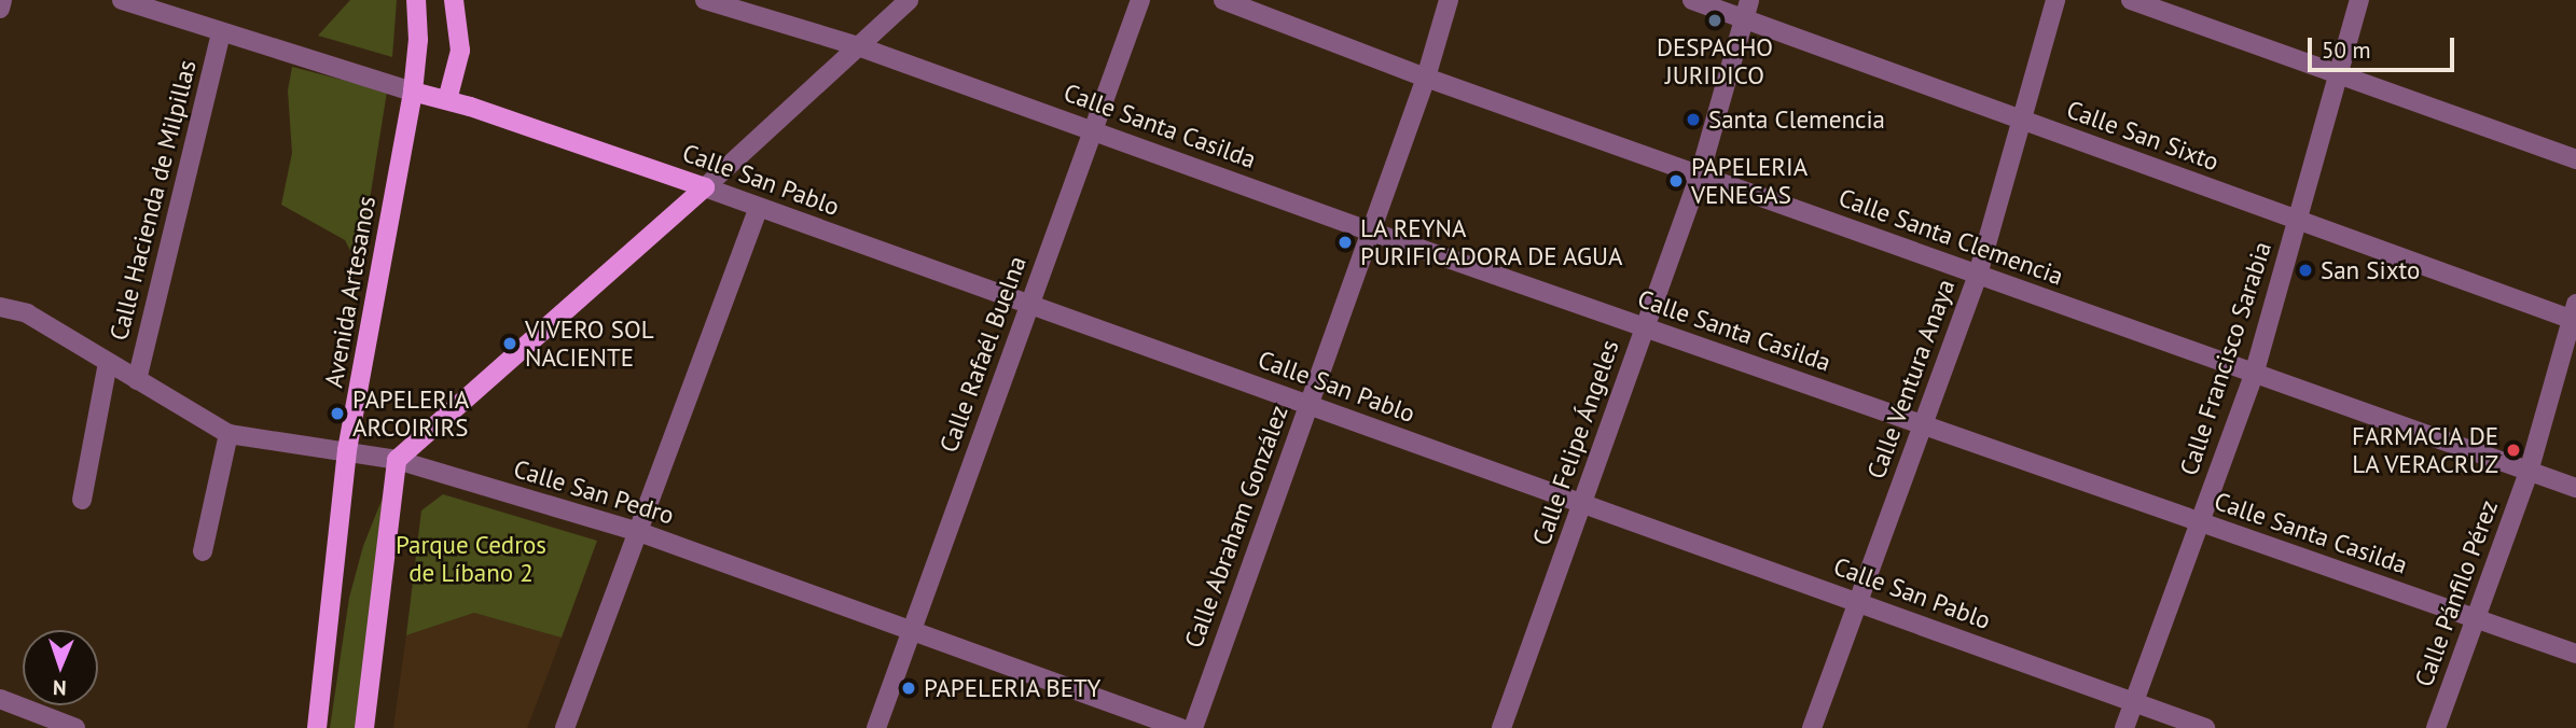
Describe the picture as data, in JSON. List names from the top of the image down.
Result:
{
  "streets": {
    "main road": ["Calle San Pablo", "Avenida Artesanos"],
    "street": [
      "Calle Santa Casilda",
      "Calle San Sixto",
      "Calle Hacienda de Milpillas",
      "Calle Santa Clemencia",
      "Calle Rafaél Buelna",
      "Calle Francisco Sarabia",
      "Calle Ventura Anaya",
      "Calle Felipe Ángeles",
      "Calle San Pedro",
      "Calle Abraham González",
      "Calle Pánfilo Pérez"
    ]
  },
  "crossings": [
    ["Calle Santa Casilda", "Calle Rafaél Buelna"],
    ["Calle Santa Casilda", "Calle Francisco Sarabia"],
    ["Calle Santa Casilda", "Calle Ventura Anaya"],
    ["Calle Santa Casilda", "Calle Felipe Ángeles"],
    ["Calle Santa Casilda", "Calle Abraham González"],
    ["Calle Santa Casilda", "Calle Pánfilo Pérez"],
    ["Calle San Sixto", "Calle Francisco Sarabia"],
    ["Calle San Sixto", "Calle Ventura Anaya"],
    ["Calle San Sixto", "Calle Felipe Ángeles"],
    ["Calle San Sixto", "Calle Pánfilo Pérez"],
    ["Calle San Pablo", "Avenida Artesanos"],
    ["Calle San Pablo", "Calle Rafaél Buelna"],
    ["Calle San Pablo", "Calle Francisco Sarabia"],
    ["Calle San Pablo", "Calle Ventura Anaya"],
    ["Calle San Pablo", "Calle Felipe Ángeles"],
    ["Calle San Pablo", "Calle Abraham González"],
    ["Calle Hacienda de Milpillas", "Calle San Pedro"],
    ["Calle Santa Clemencia", "Calle Francisco Sarabia"],
    ["Calle Santa Clemencia", "Calle Ventura Anaya"],
    ["Calle Santa Clemencia", "Calle Felipe Ángeles"],
    ["Calle Santa Clemencia", "Calle Abraham González"],
    ["Calle Santa Clemencia", "Calle Pánfilo Pérez"],
    ["Avenida Artesanos", "Calle San Pedro"],
    ["Calle Rafaél Buelna", "Calle San Pedro"]
  ],
  "parks": ["Parque Cedros de Líbano 2"],
  "places": [
    "DESPACHO JURIDICO",
    "Santa Clemencia",
    "PAPELERIA VENEGAS",
    "LA REYNA PURIFICADORA DE AGUA",
    "San Sixto",
    "VIVERO SOL NACIENTE",
    "PAPELERIA ARCOIRIRS",
    "FARMACIA DE LA VERACRUZ",
    "PAPELERIA BETY"
  ],
  "scale_bar": "50 m",
  "north": "bottom"
}
